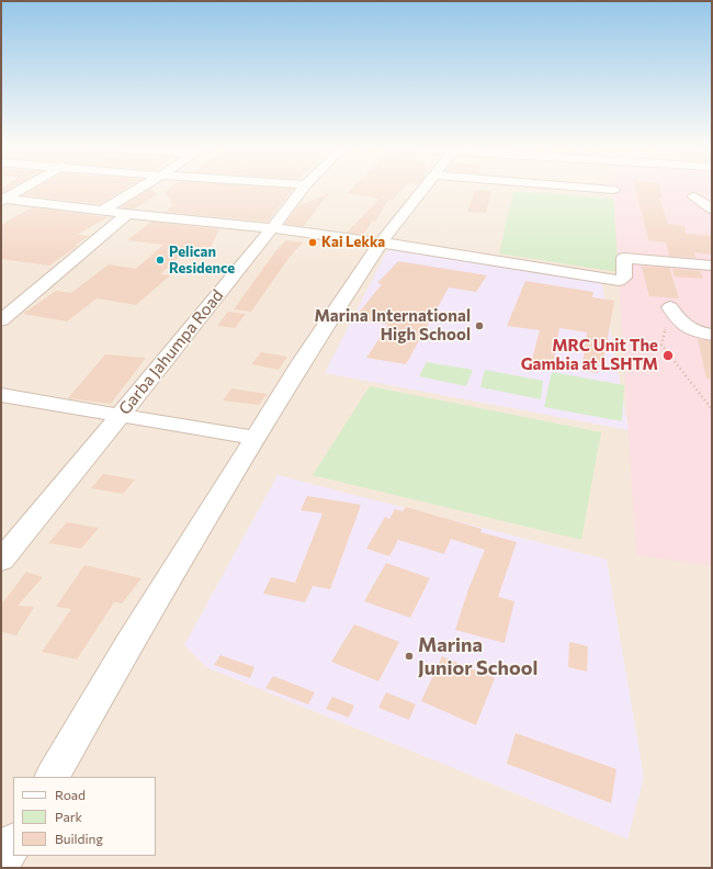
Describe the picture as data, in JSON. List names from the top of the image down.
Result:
{
  "streets": {
    "street": ["Garba Jahumpa Road"]
  },
  "places": [
    "Kai Lekka",
    "Pelican Residence",
    "Marina International High School",
    "MRC Unit The Gambia at LSHTM",
    "Marina Junior School"
  ],
  "legend": ["Road", "Park", "Building"]
}
